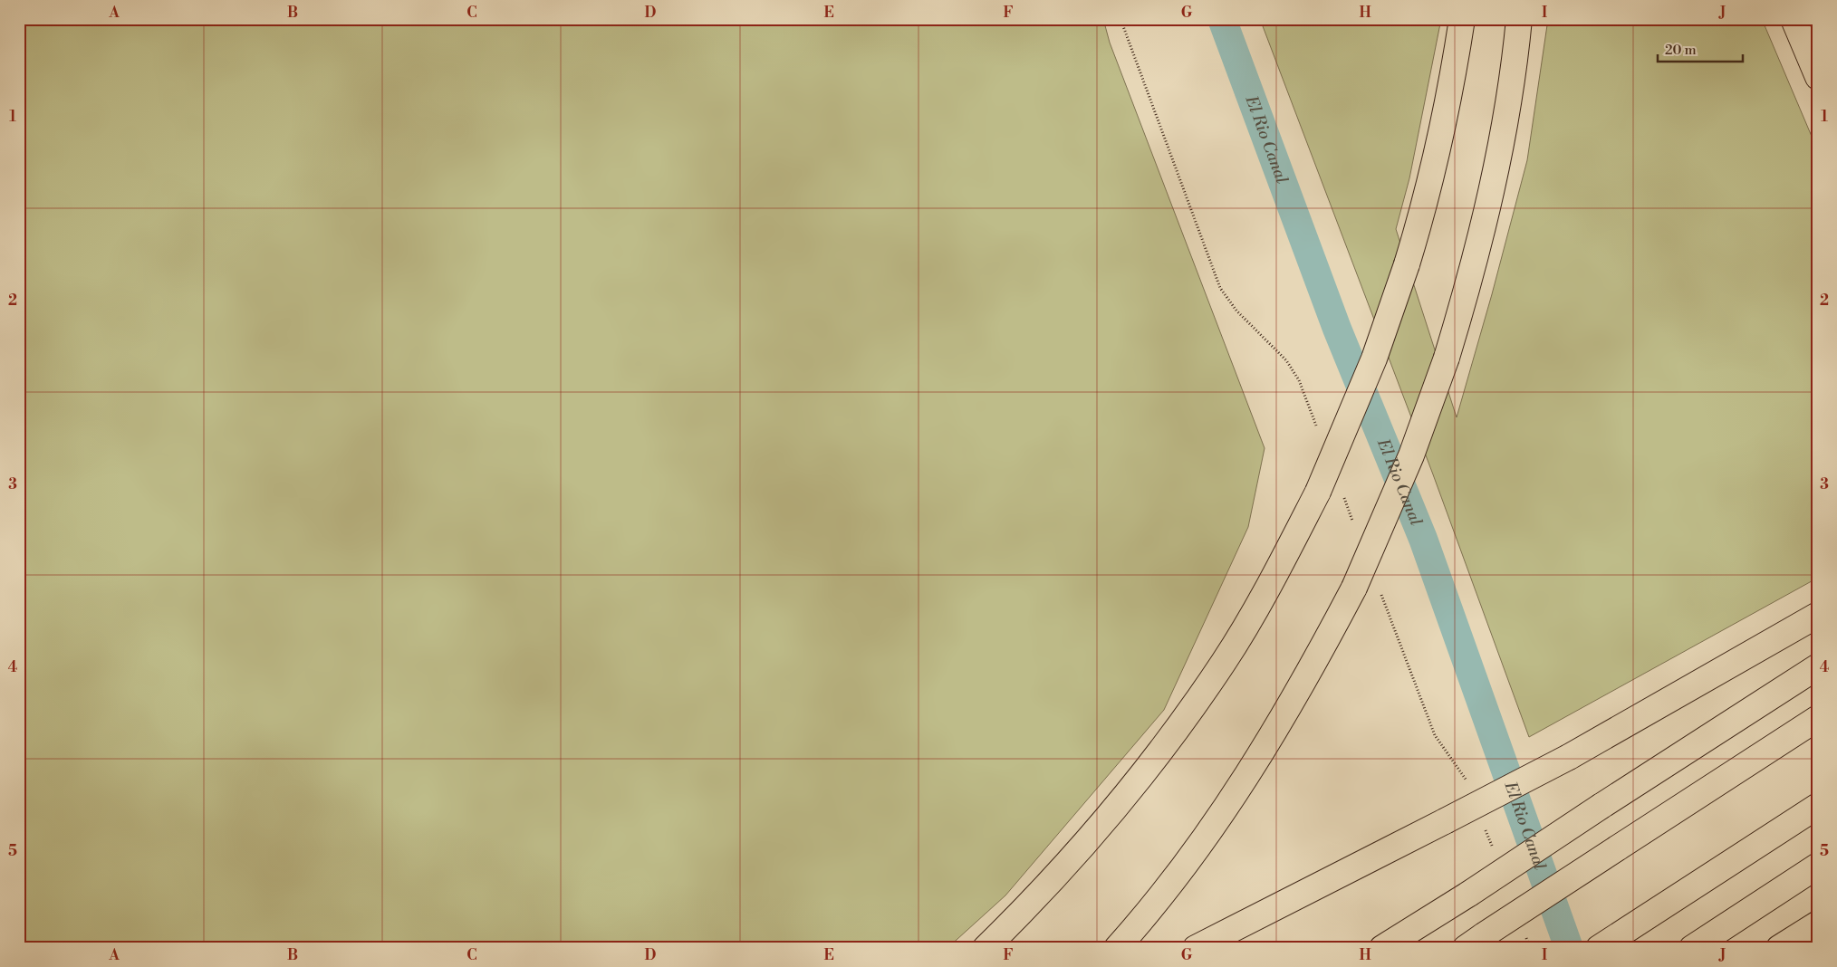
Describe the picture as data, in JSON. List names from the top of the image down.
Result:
{
  "water": ["El Rio Canal"],
  "scale_bar": "20 m",
  "grid": {
    "columns": [
      "A",
      "B",
      "C",
      "D",
      "E",
      "F",
      "G",
      "H",
      "I",
      "J"
    ],
    "rows": [
      "1",
      "2",
      "3",
      "4",
      "5"
    ]
  }
}
